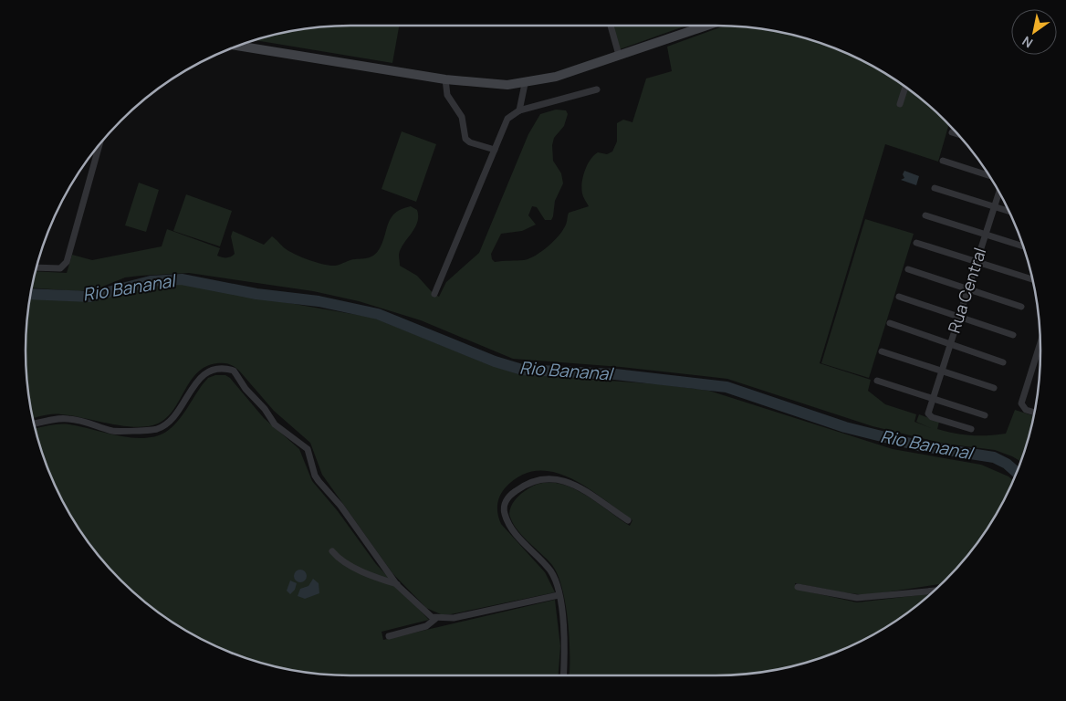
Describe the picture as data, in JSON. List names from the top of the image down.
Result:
{
  "streets": {
    "street": ["Rua Central"]
  },
  "water": ["Rio Bananal"],
  "north": "bottom left"
}
